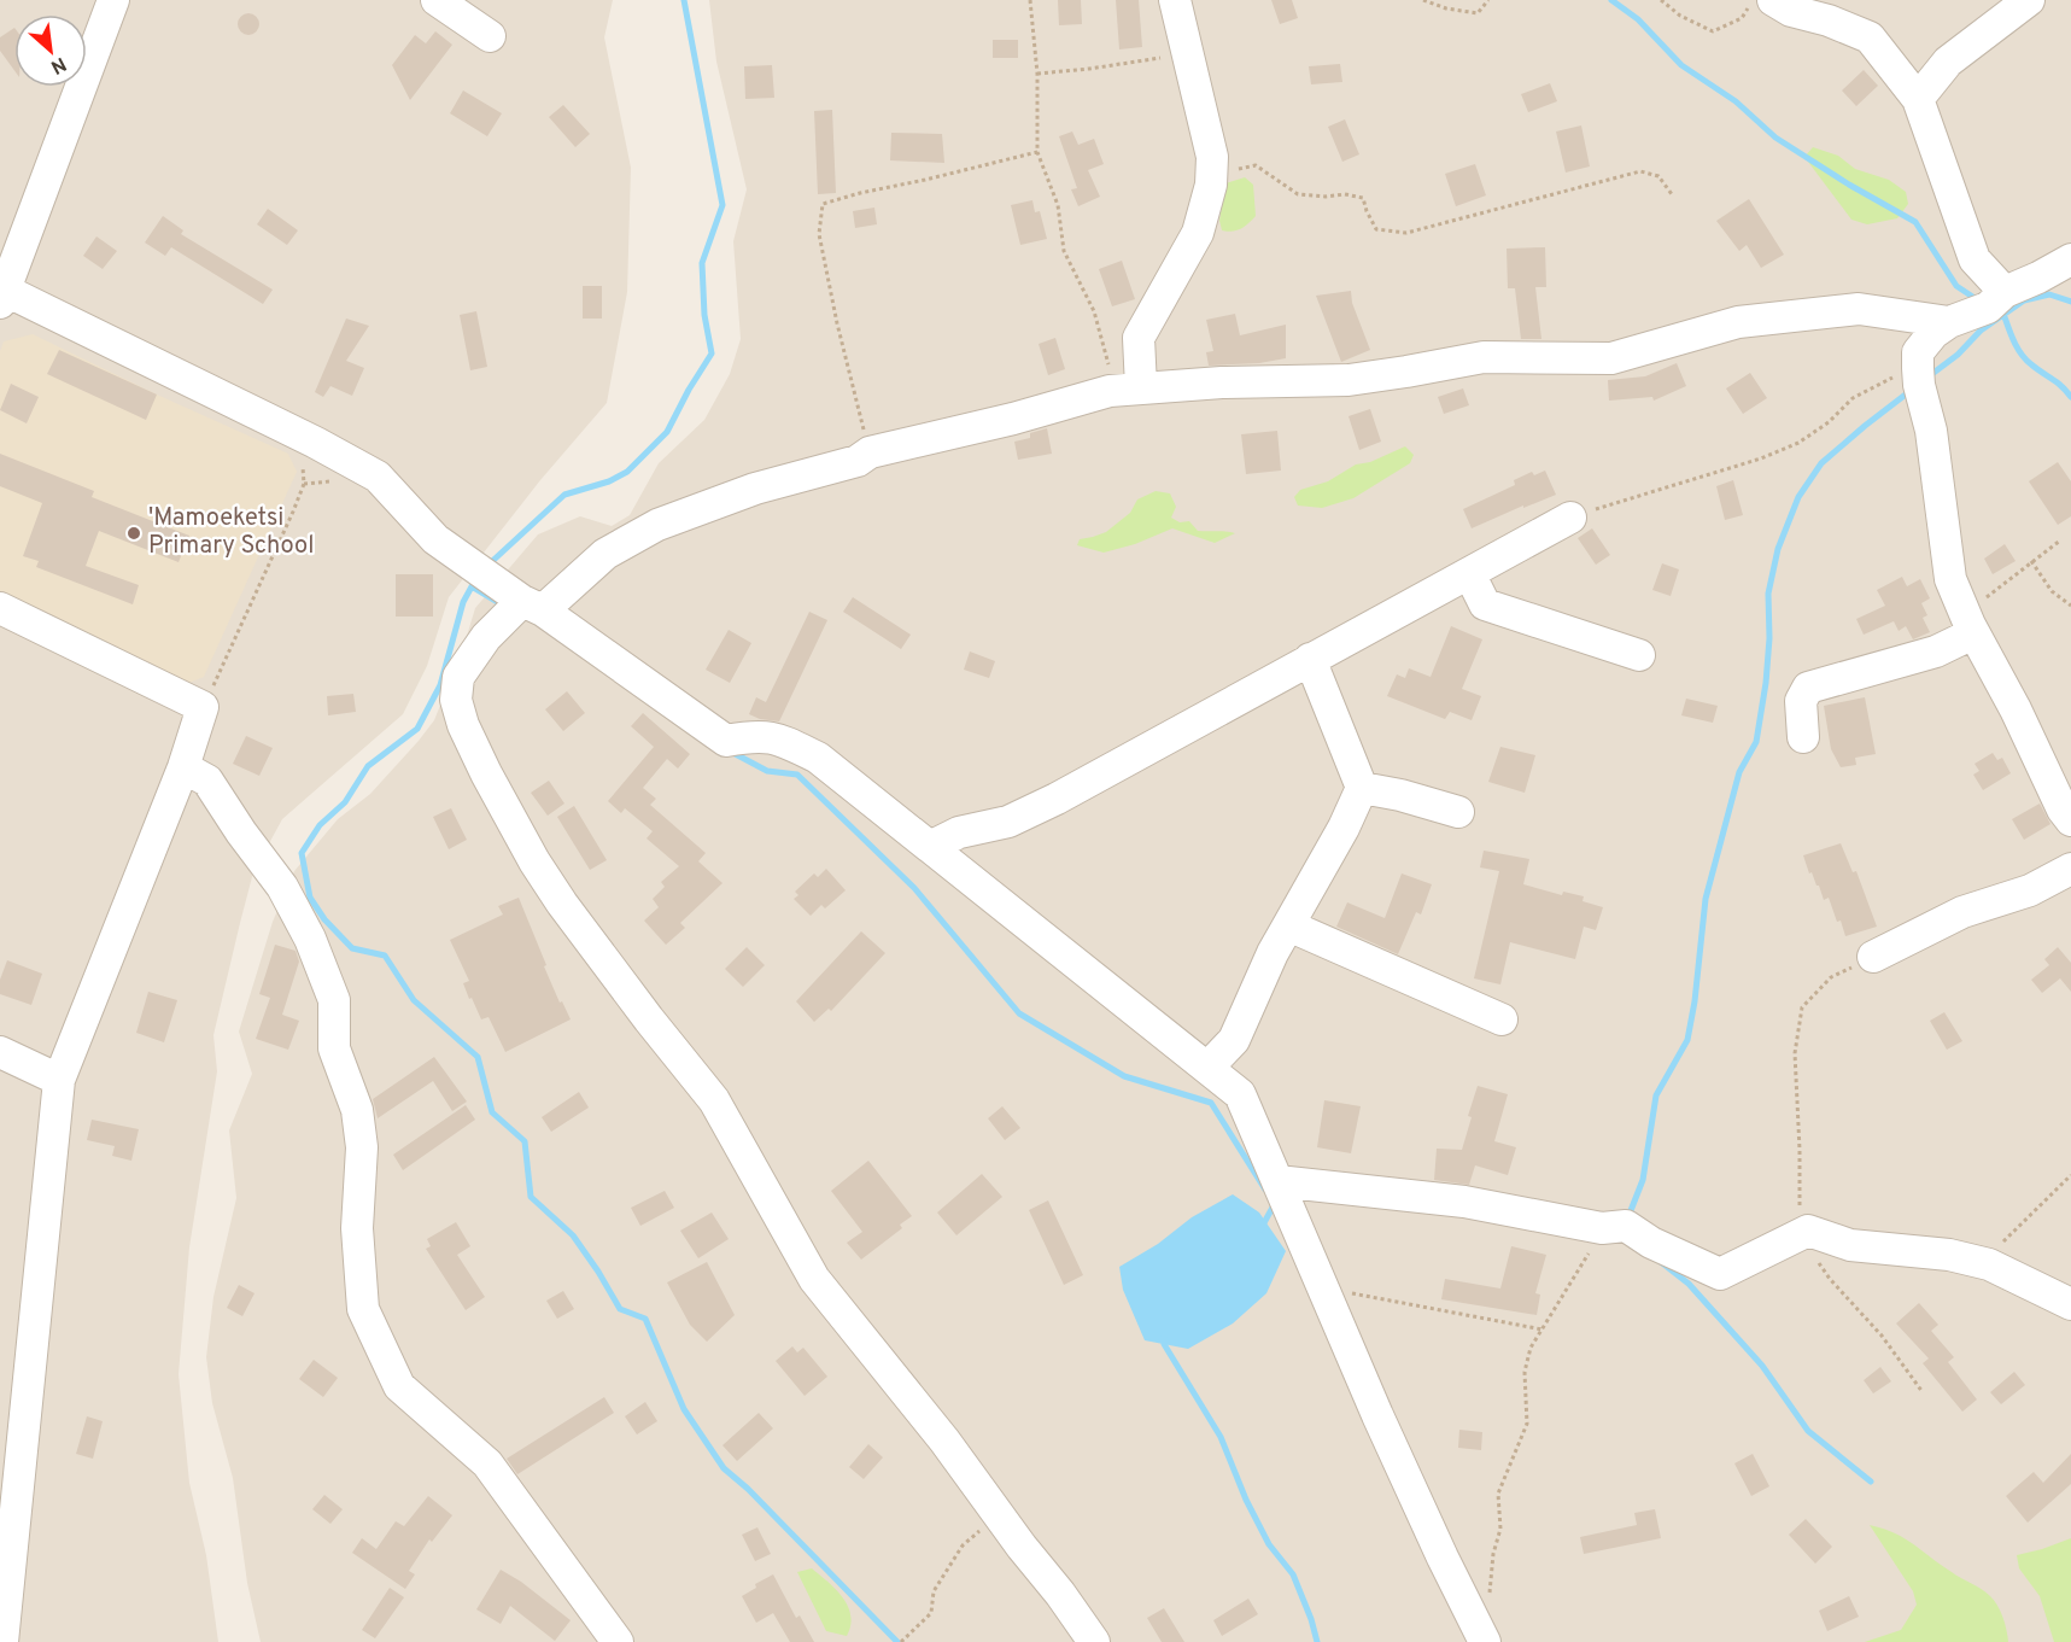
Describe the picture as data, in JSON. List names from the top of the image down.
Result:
{
  "places": ["'Mamoeketsi Primary School"],
  "north": "bottom right"
}
